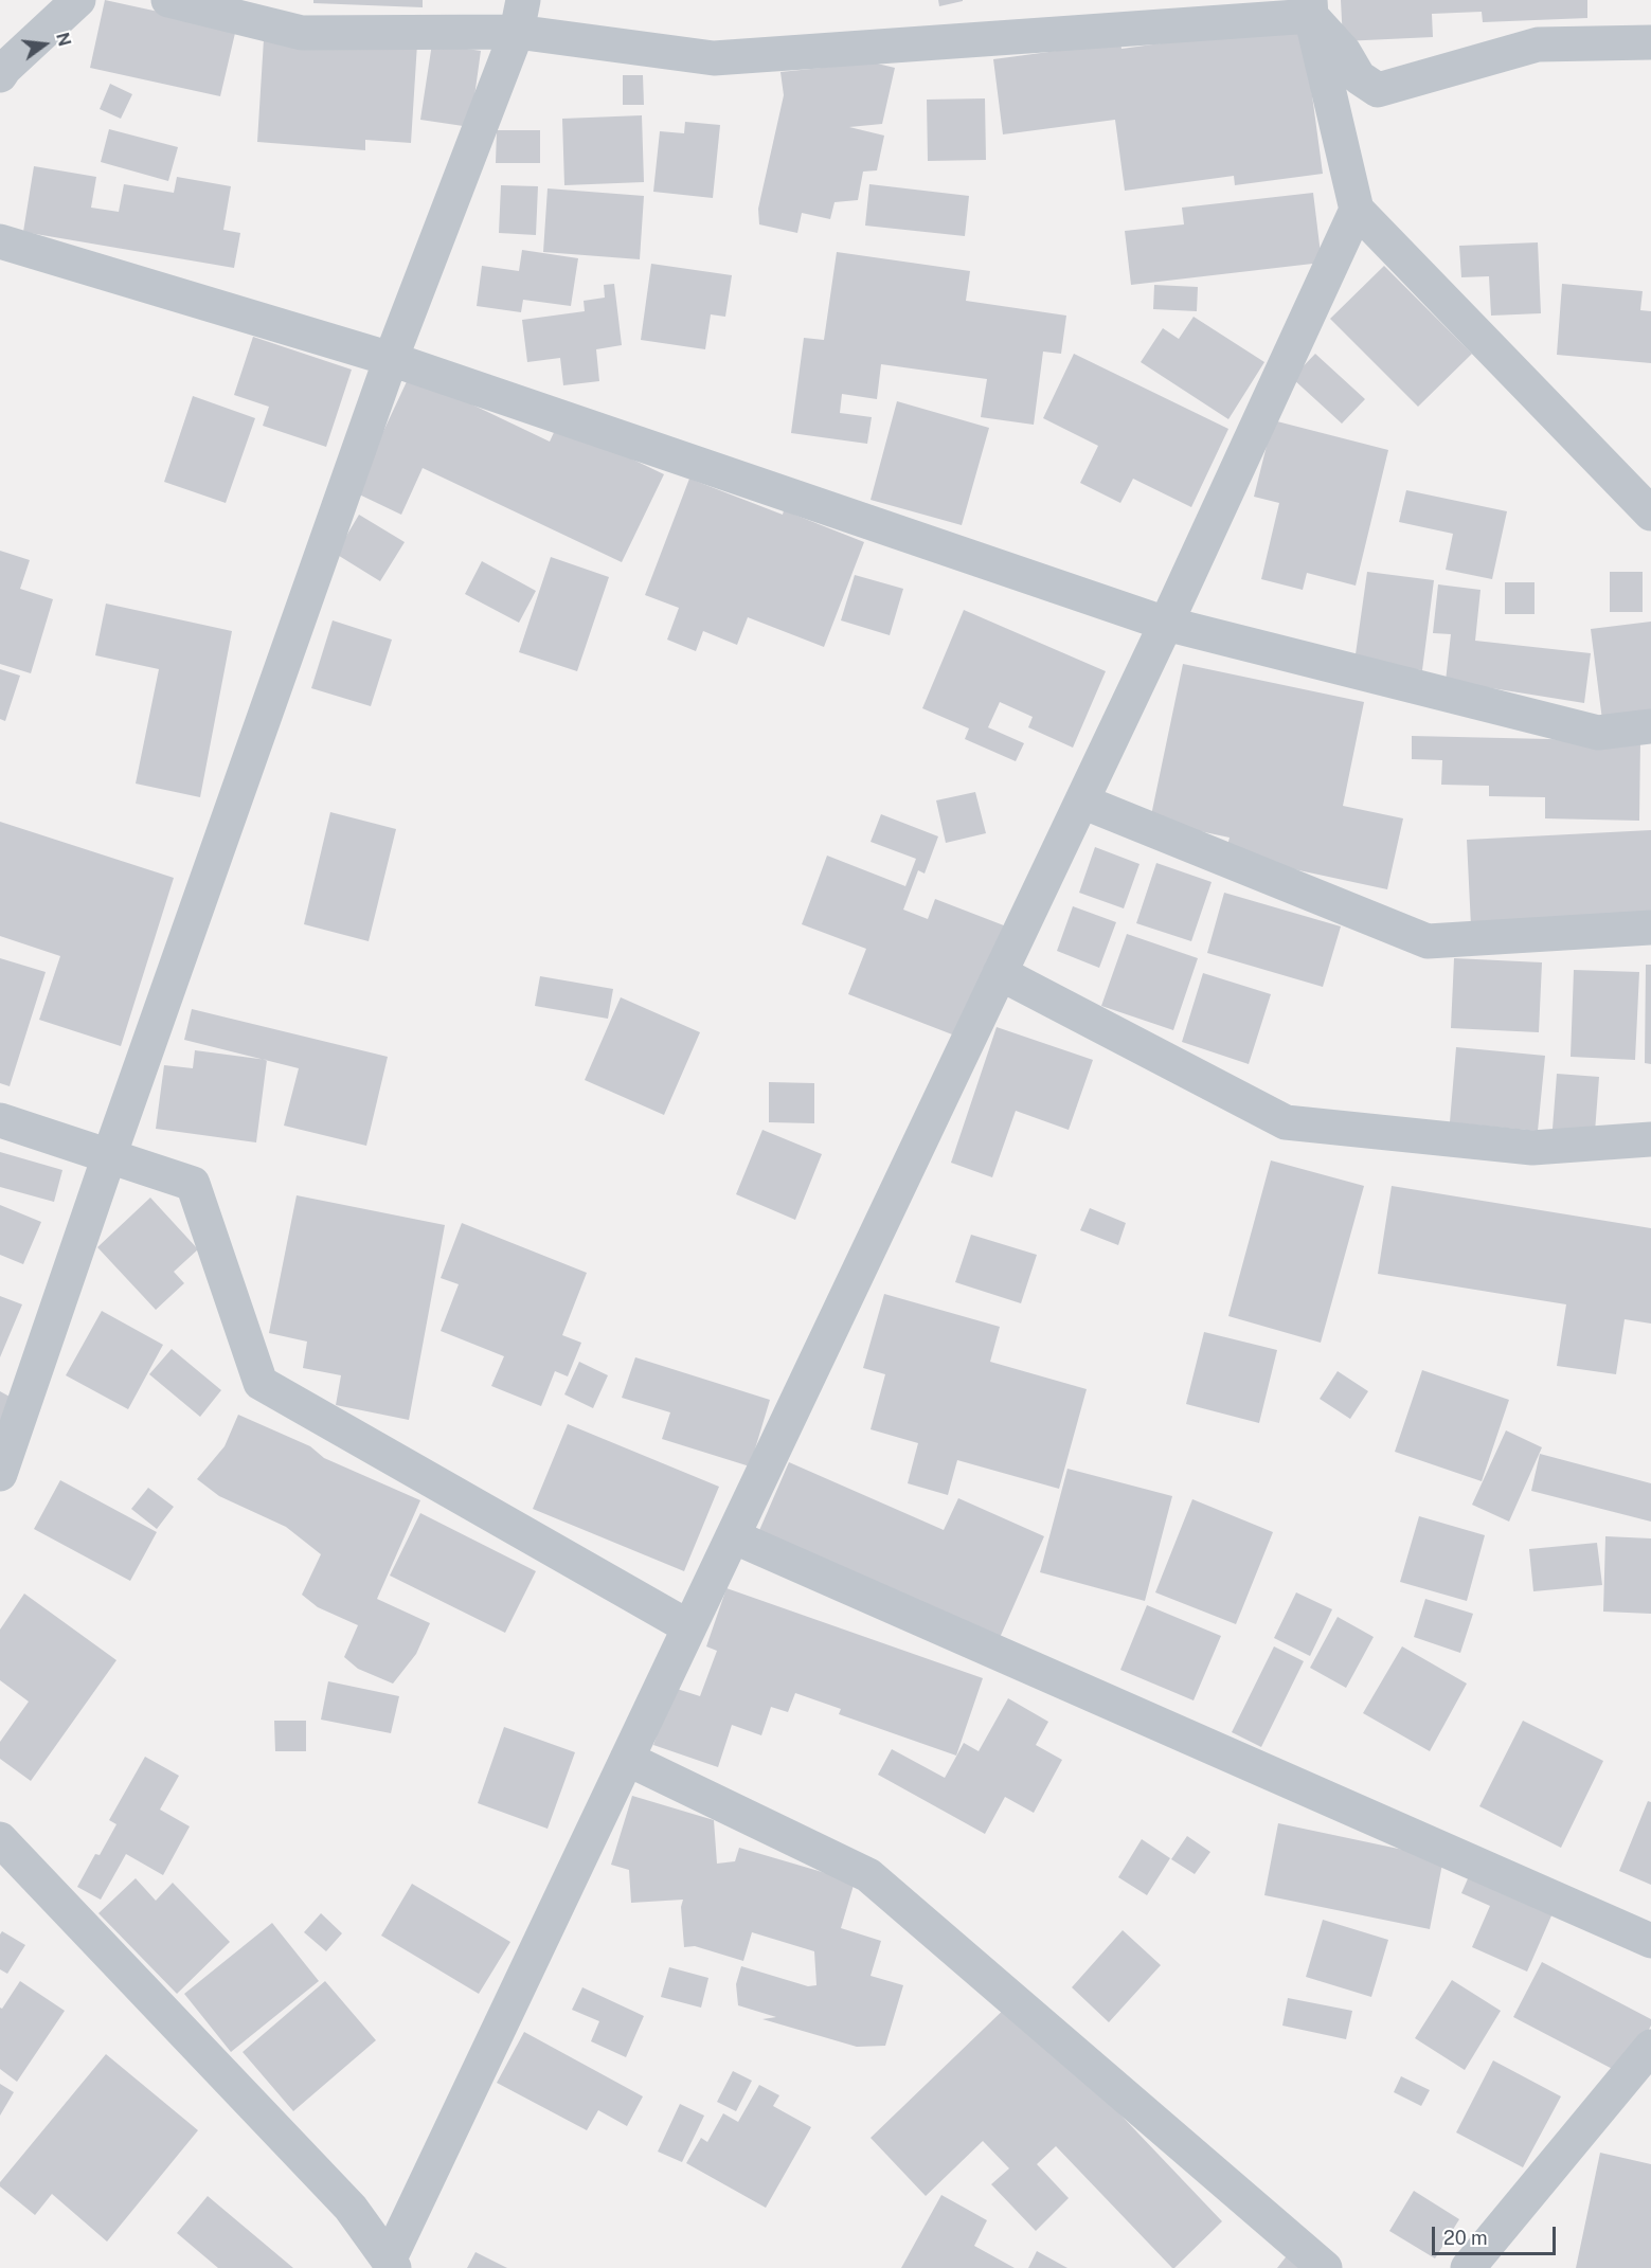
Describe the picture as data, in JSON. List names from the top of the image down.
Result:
{
  "scale_bar": "20 m",
  "north": "right"
}
